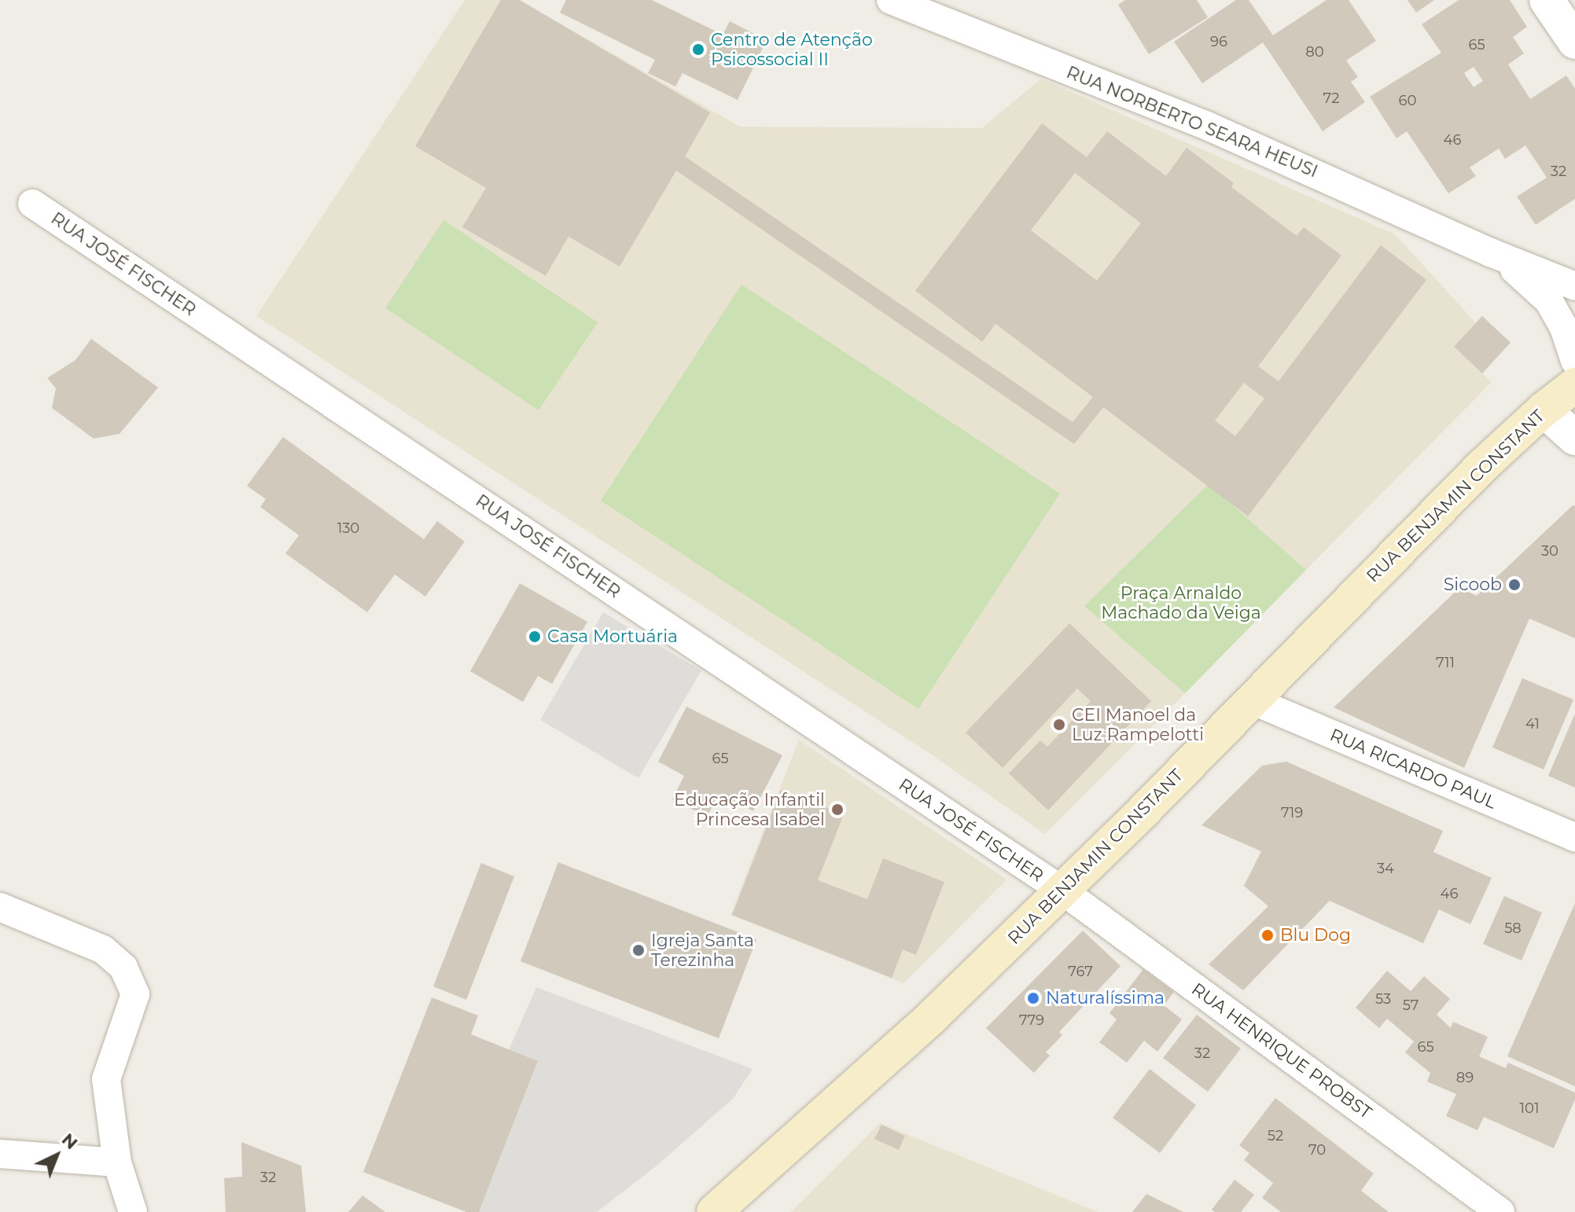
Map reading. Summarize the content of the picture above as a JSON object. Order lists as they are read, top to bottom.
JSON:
{
  "streets": {
    "main road": ["RUA BENJAMIN CONSTANT"],
    "street": [
      "RUA NORBERTO SEARA HEUSI",
      "RUA JOSÉ FISCHER",
      "RUA RICARDO PAUL",
      "RUA HENRIQUE PROBST"
    ]
  },
  "crossings": [
    ["RUA JOSÉ FISCHER", "RUA BENJAMIN CONSTANT"],
    ["RUA JOSÉ FISCHER", "RUA HENRIQUE PROBST"],
    ["RUA BENJAMIN CONSTANT", "RUA RICARDO PAUL"],
    ["RUA BENJAMIN CONSTANT", "RUA HENRIQUE PROBST"]
  ],
  "parks": ["Praça Arnaldo Machado da Veiga"],
  "places": [
    "Centro de Atenção Psicossocial II",
    "Sicoob",
    "Casa Mortuária",
    "CEI Manoel da Luz Rampelotti",
    "Educação Infantil Princesa Isabel",
    "Blu Dog",
    "Igreja Santa Terezinha",
    "Naturalíssima"
  ],
  "house_numbers": [
    "96",
    "65",
    "80",
    "72",
    "60",
    "46",
    "32",
    "130",
    "30",
    "711",
    "41",
    "65",
    "719",
    "34",
    "46",
    "58",
    "767",
    "53",
    "57",
    "779",
    "65",
    "32",
    "89",
    "101",
    "52",
    "70",
    "32"
  ],
  "north": "top right"
}
